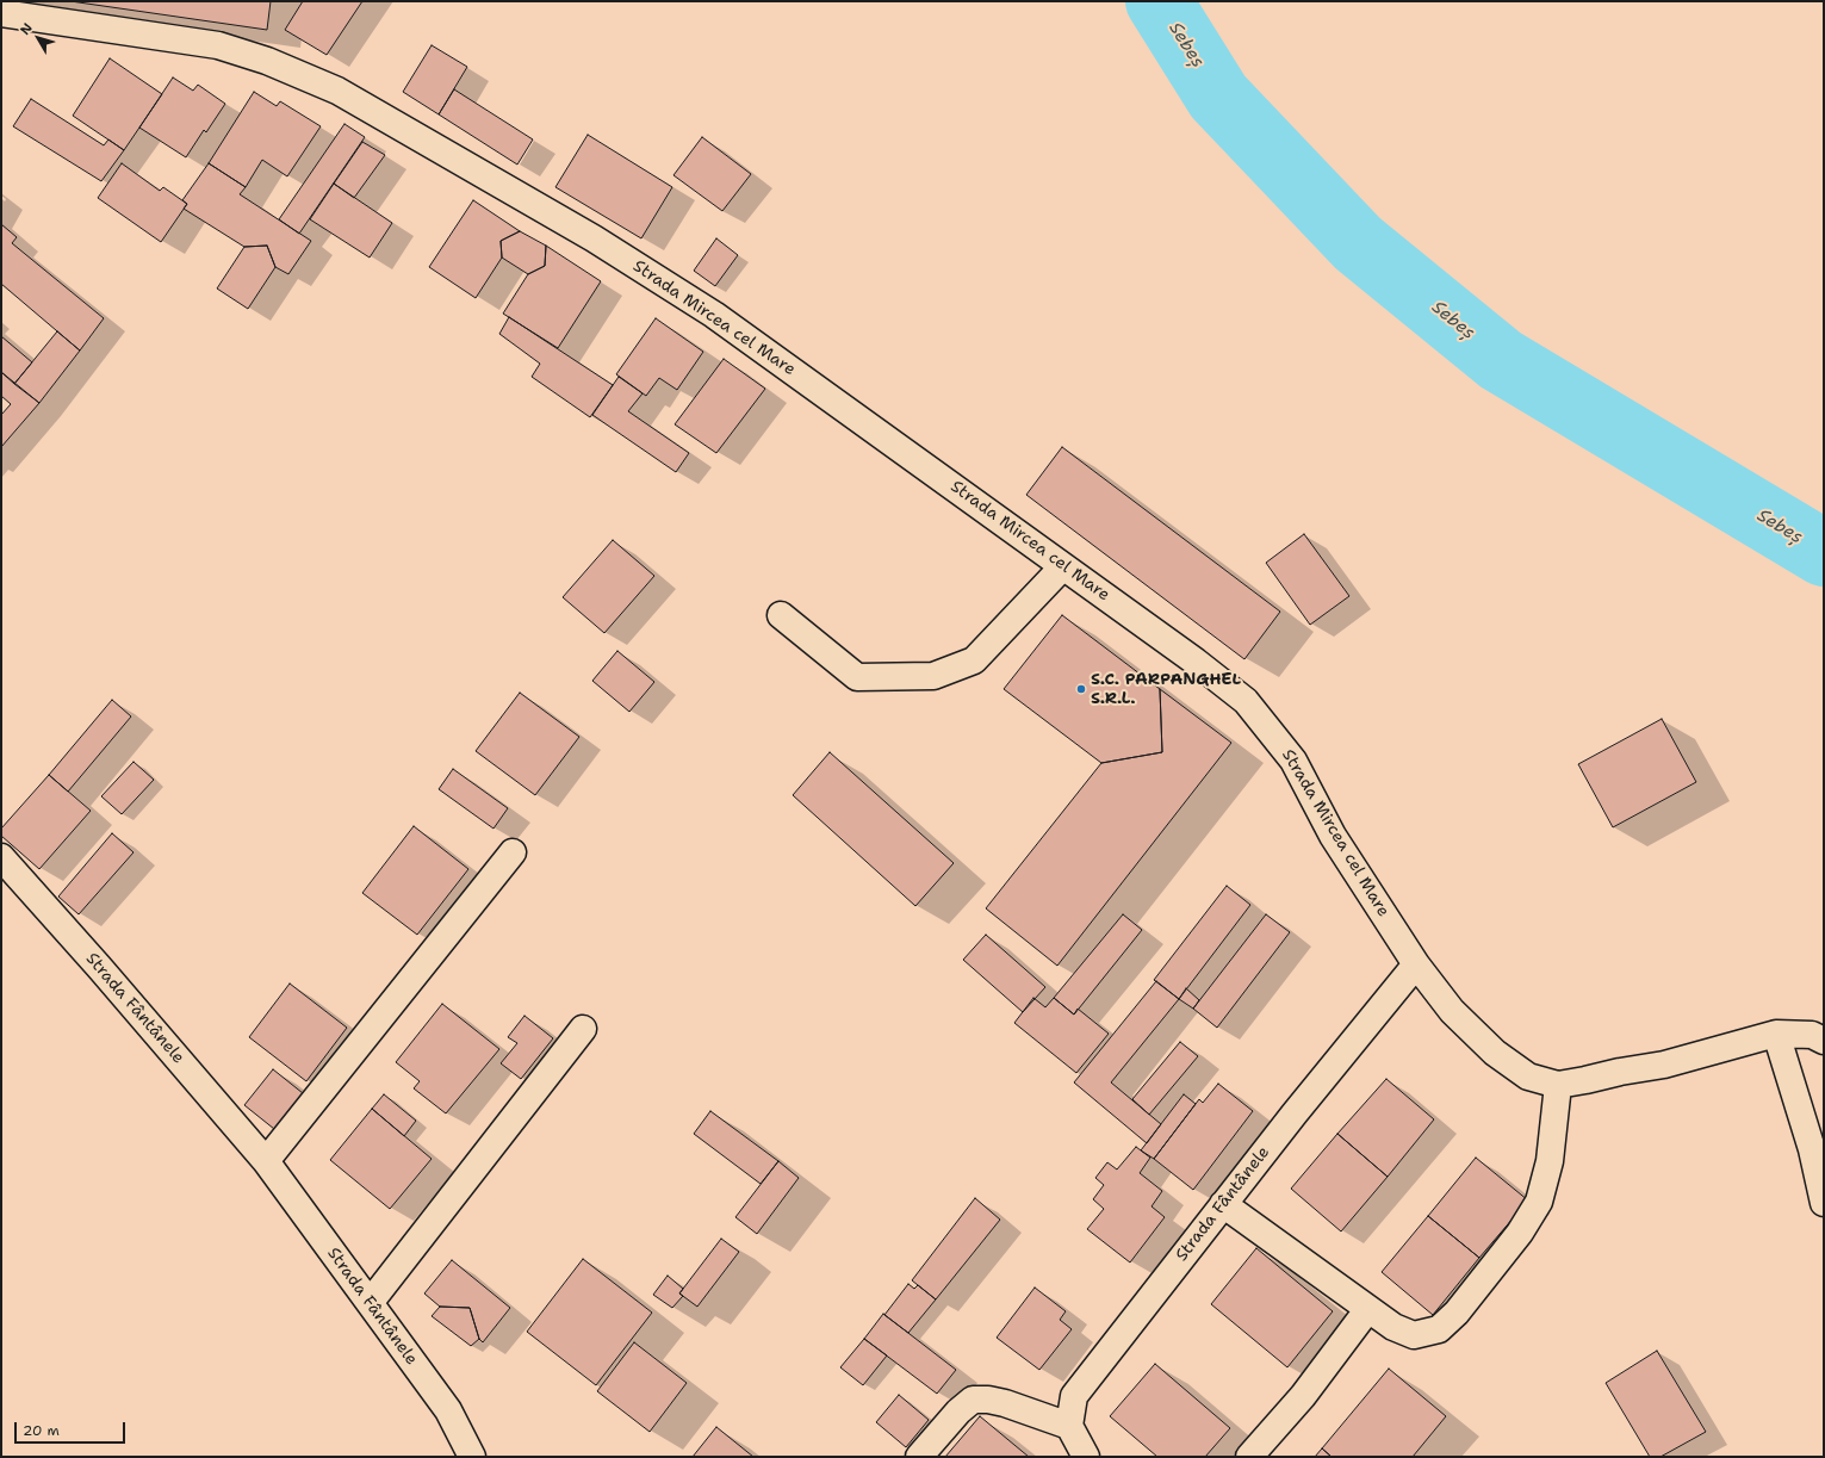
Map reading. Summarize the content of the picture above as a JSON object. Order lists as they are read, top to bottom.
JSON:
{
  "streets": {
    "street": ["Strada Mircea cel Mare", "Strada Fântânele"]
  },
  "crossings": [
    ["Strada Mircea cel Mare", "Strada Fântânele"]
  ],
  "water": ["Sebeș"],
  "places": ["S.C. PARPANGHEL S.R.L."],
  "scale_bar": "20 m",
  "north": "top left"
}
